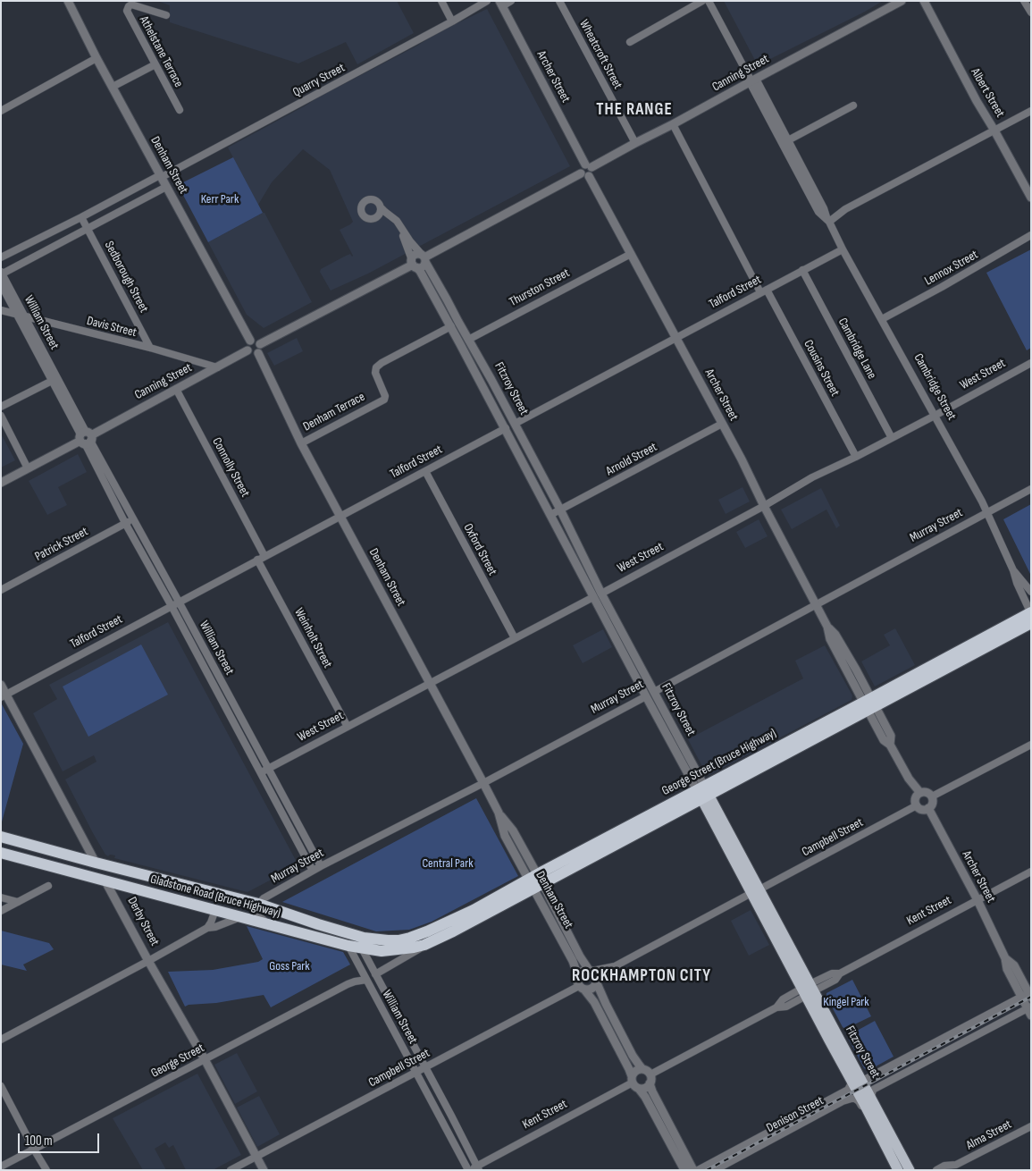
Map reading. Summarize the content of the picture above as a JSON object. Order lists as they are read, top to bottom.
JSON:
{
  "streets": {
    "highway": ["George Street (Bruce Highway)", "Gladstone Road (Bruce Highway)", "Derby Street"],
    "main road": ["Fitzroy Street"],
    "street": [
      "Athelstane Terrace",
      "Wheatcroft Street",
      "Canning Street",
      "Archer Street",
      "Quarry Street",
      "Albert Street",
      "Denham Street",
      "Lennox Street",
      "Sedborough Street",
      "Thurston Street",
      "Talford Street",
      "William Street",
      "Davis Street",
      "Cambridge Lane",
      "Cousins Street",
      "West Street",
      "Cambridge Street",
      "Denham Terrace",
      "Arnold Street",
      "Connolly Street",
      "Murray Street",
      "Patrick Street",
      "Oxford Street",
      "Weinholt Street",
      "Campbell Street",
      "Kent Street",
      "George Street",
      "Denison Street",
      "Alma Street"
    ]
  },
  "crossings": [
    ["Wheatcroft Street", "Canning Street"],
    ["Canning Street", "Archer Street"],
    ["Canning Street", "Denham Street"],
    ["Canning Street", "William Street"],
    ["Canning Street", "Davis Street"],
    ["Canning Street", "Cousins Street"],
    ["Canning Street", "Cambridge Street"],
    ["Canning Street", "Connolly Street"],
    ["Archer Street", "Thurston Street"],
    ["Archer Street", "Talford Street"],
    ["Archer Street", "West Street"],
    ["Archer Street", "Arnold Street"],
    ["Archer Street", "Murray Street"],
    ["Archer Street", "George Street (Bruce Highway)"],
    ["Archer Street", "Campbell Street"],
    ["Archer Street", "Kent Street"],
    ["Archer Street", "Denison Street"],
    ["Quarry Street", "Denham Street"],
    ["Quarry Street", "Sedborough Street"],
    ["Denham Street", "Talford Street"],
    ["Denham Street", "West Street"],
    ["Denham Street", "Denham Terrace"],
    ["Denham Street", "Murray Street"],
    ["Denham Street", "George Street (Bruce Highway)"],
    ["Denham Street", "Campbell Street"],
    ["Lennox Street", "Cambridge Street"],
    ["Sedborough Street", "Davis Street"],
    ["Thurston Street", "Fitzroy Street"],
    ["Talford Street", "William Street"],
    ["Talford Street", "Cambridge Lane"],
    ["Talford Street", "Cousins Street"],
    ["Talford Street", "Cambridge Street"],
    ["Talford Street", "Fitzroy Street"],
    ["Talford Street", "Connolly Street"],
    ["Talford Street", "Oxford Street"],
    ["Talford Street", "Weinholt Street"],
    ["Talford Street", "Derby Street"],
    ["William Street", "Davis Street"],
    ["William Street", "West Street"],
    ["William Street", "Murray Street"],
    ["William Street", "Patrick Street"],
    ["William Street", "Campbell Street"],
    ["William Street", "Gladstone Road (Bruce Highway)"],
    ["William Street", "Kent Street"],
    ["William Street", "George Street"],
    ["Cambridge Lane", "West Street"],
    ["Cousins Street", "West Street"],
    ["West Street", "Cambridge Street"],
    ["West Street", "Fitzroy Street"],
    ["West Street", "Oxford Street"],
    ["West Street", "Weinholt Street"],
    ["Cambridge Street", "Murray Street"],
    ["Cambridge Street", "George Street (Bruce Highway)"],
    ["Fitzroy Street", "Denham Terrace"],
    ["Fitzroy Street", "Arnold Street"],
    ["Fitzroy Street", "Murray Street"],
    ["Fitzroy Street", "George Street (Bruce Highway)"],
    ["Fitzroy Street", "Campbell Street"],
    ["Fitzroy Street", "Kent Street"],
    ["Fitzroy Street", "Denison Street"],
    ["Murray Street", "Gladstone Road (Bruce Highway)"],
    ["George Street (Bruce Highway)", "Gladstone Road (Bruce Highway)"],
    ["Campbell Street", "Derby Street"],
    ["Gladstone Road (Bruce Highway)", "Derby Street"],
    ["Derby Street", "George Street"]
  ],
  "districts": ["THE RANGE", "ROCKHAMPTON CITY"],
  "parks": [
    "Kerr Park",
    "Central Park",
    "Goss Park",
    "Kingel Park"
  ],
  "scale_bar": "100 m"
}
